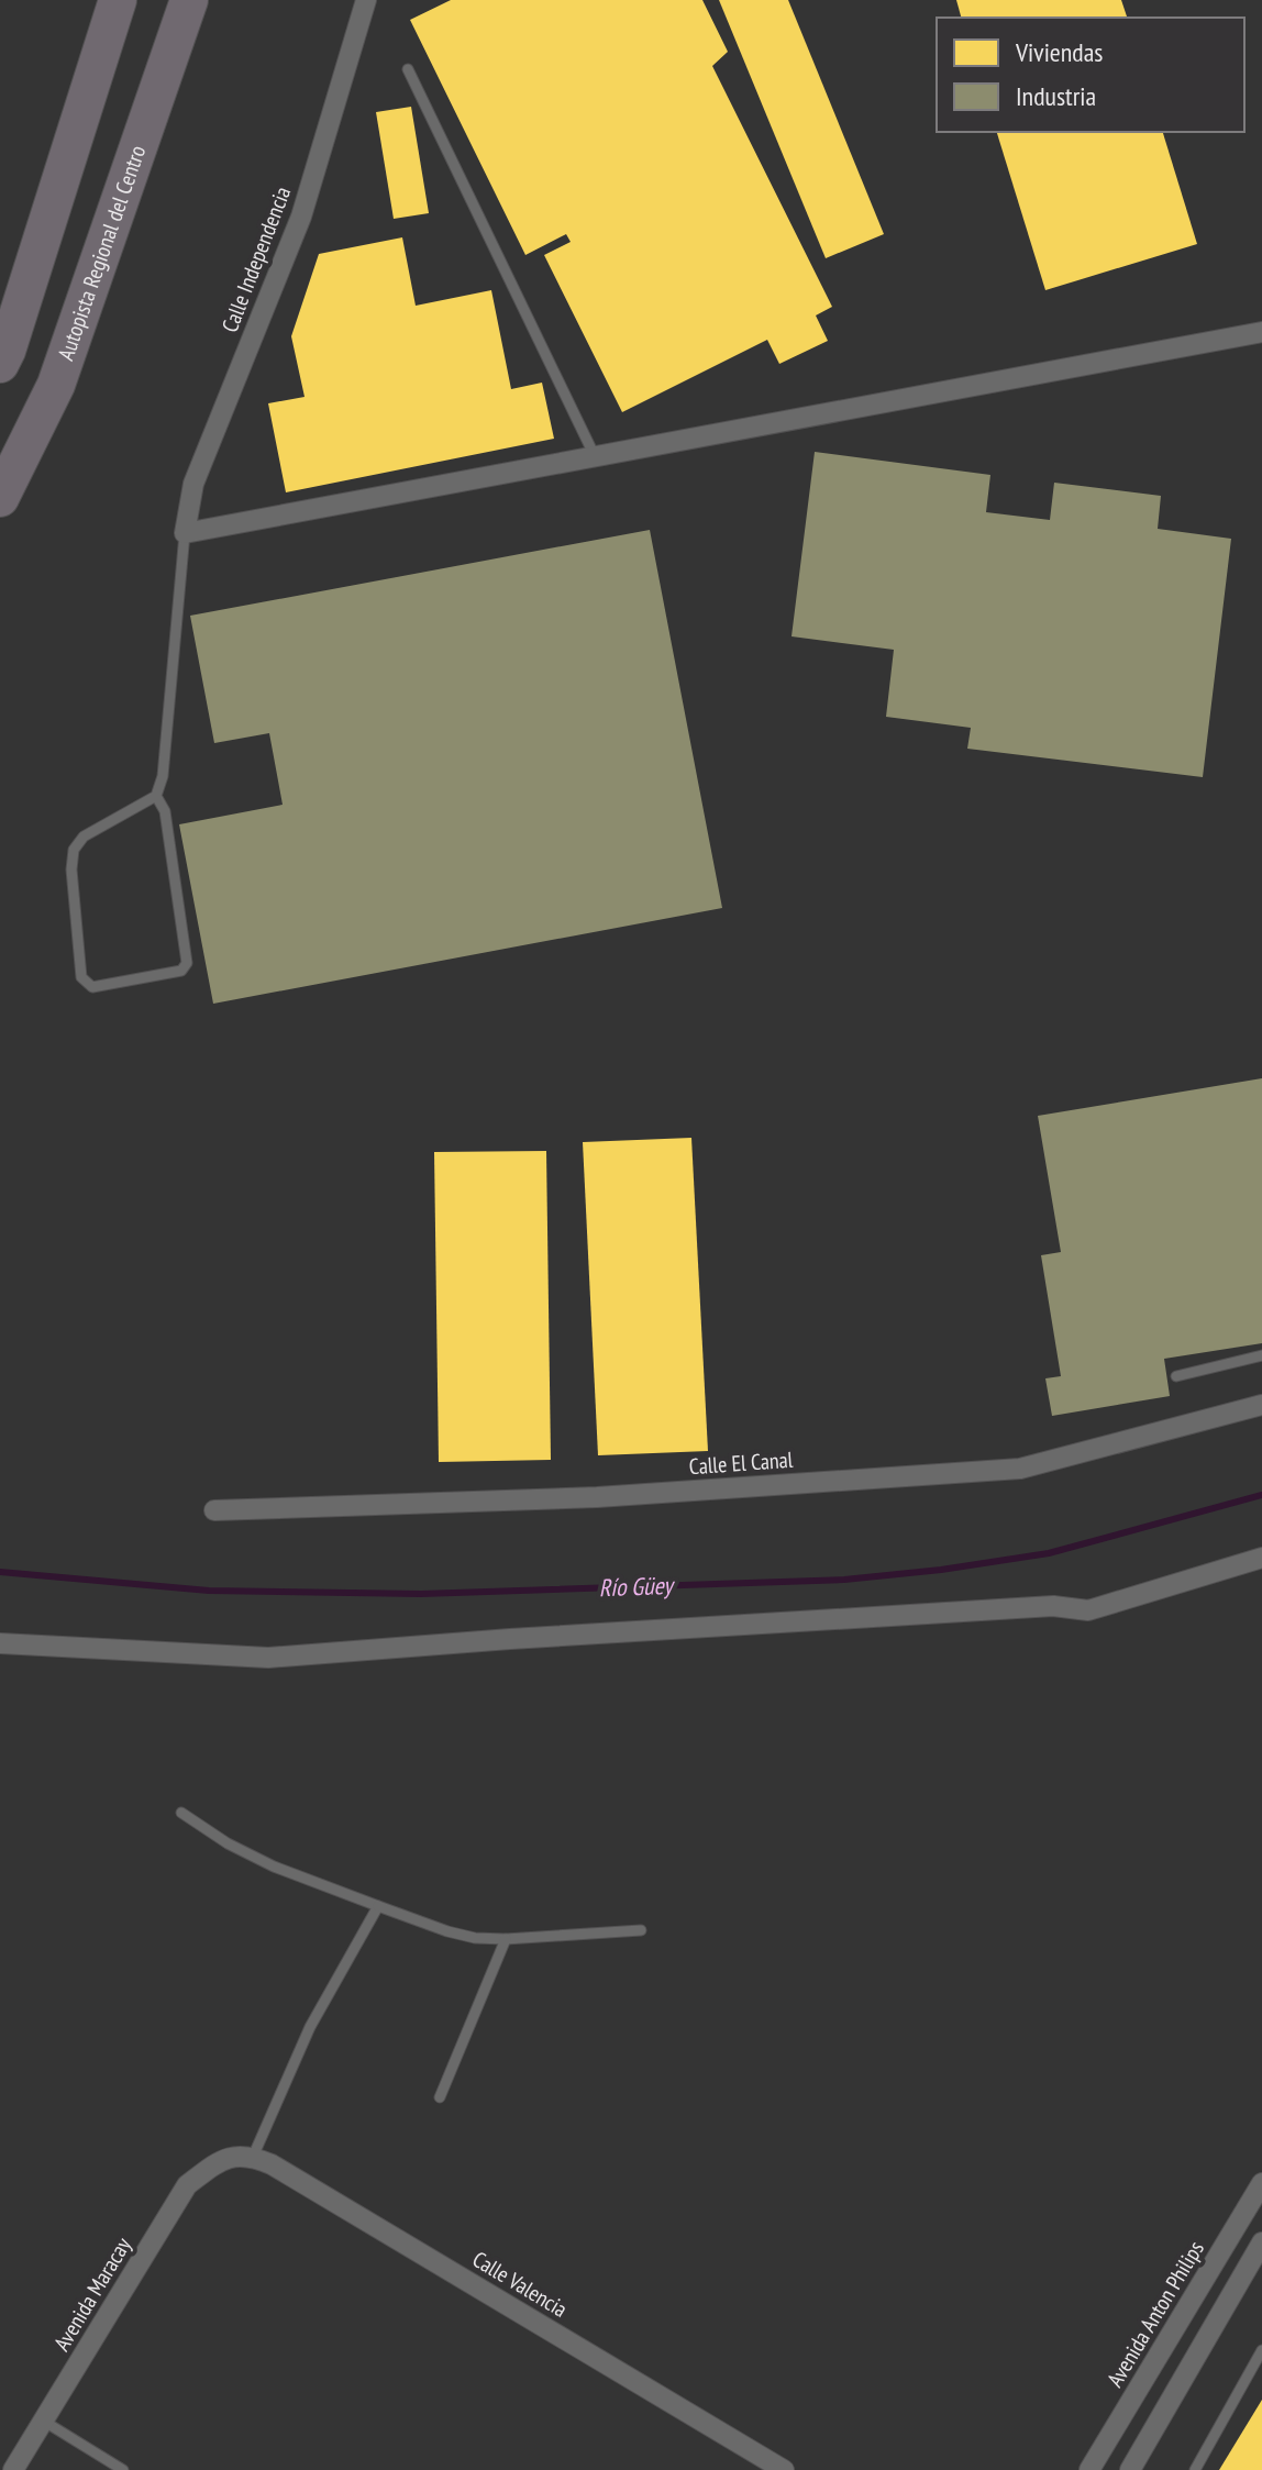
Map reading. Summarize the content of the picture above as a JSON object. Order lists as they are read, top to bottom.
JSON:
{
  "streets": {
    "highway": ["Autopista Regional del Centro"],
    "street": [
      "Calle Independencia",
      "Calle El Canal",
      "Calle Valencia",
      "Avenida Maracay",
      "Avenida Anton Philips"
    ]
  },
  "crossings": [
    ["Calle Valencia", "Avenida Maracay"]
  ],
  "water": ["Río Güey"],
  "legend": ["Viviendas", "Industria"]
}
